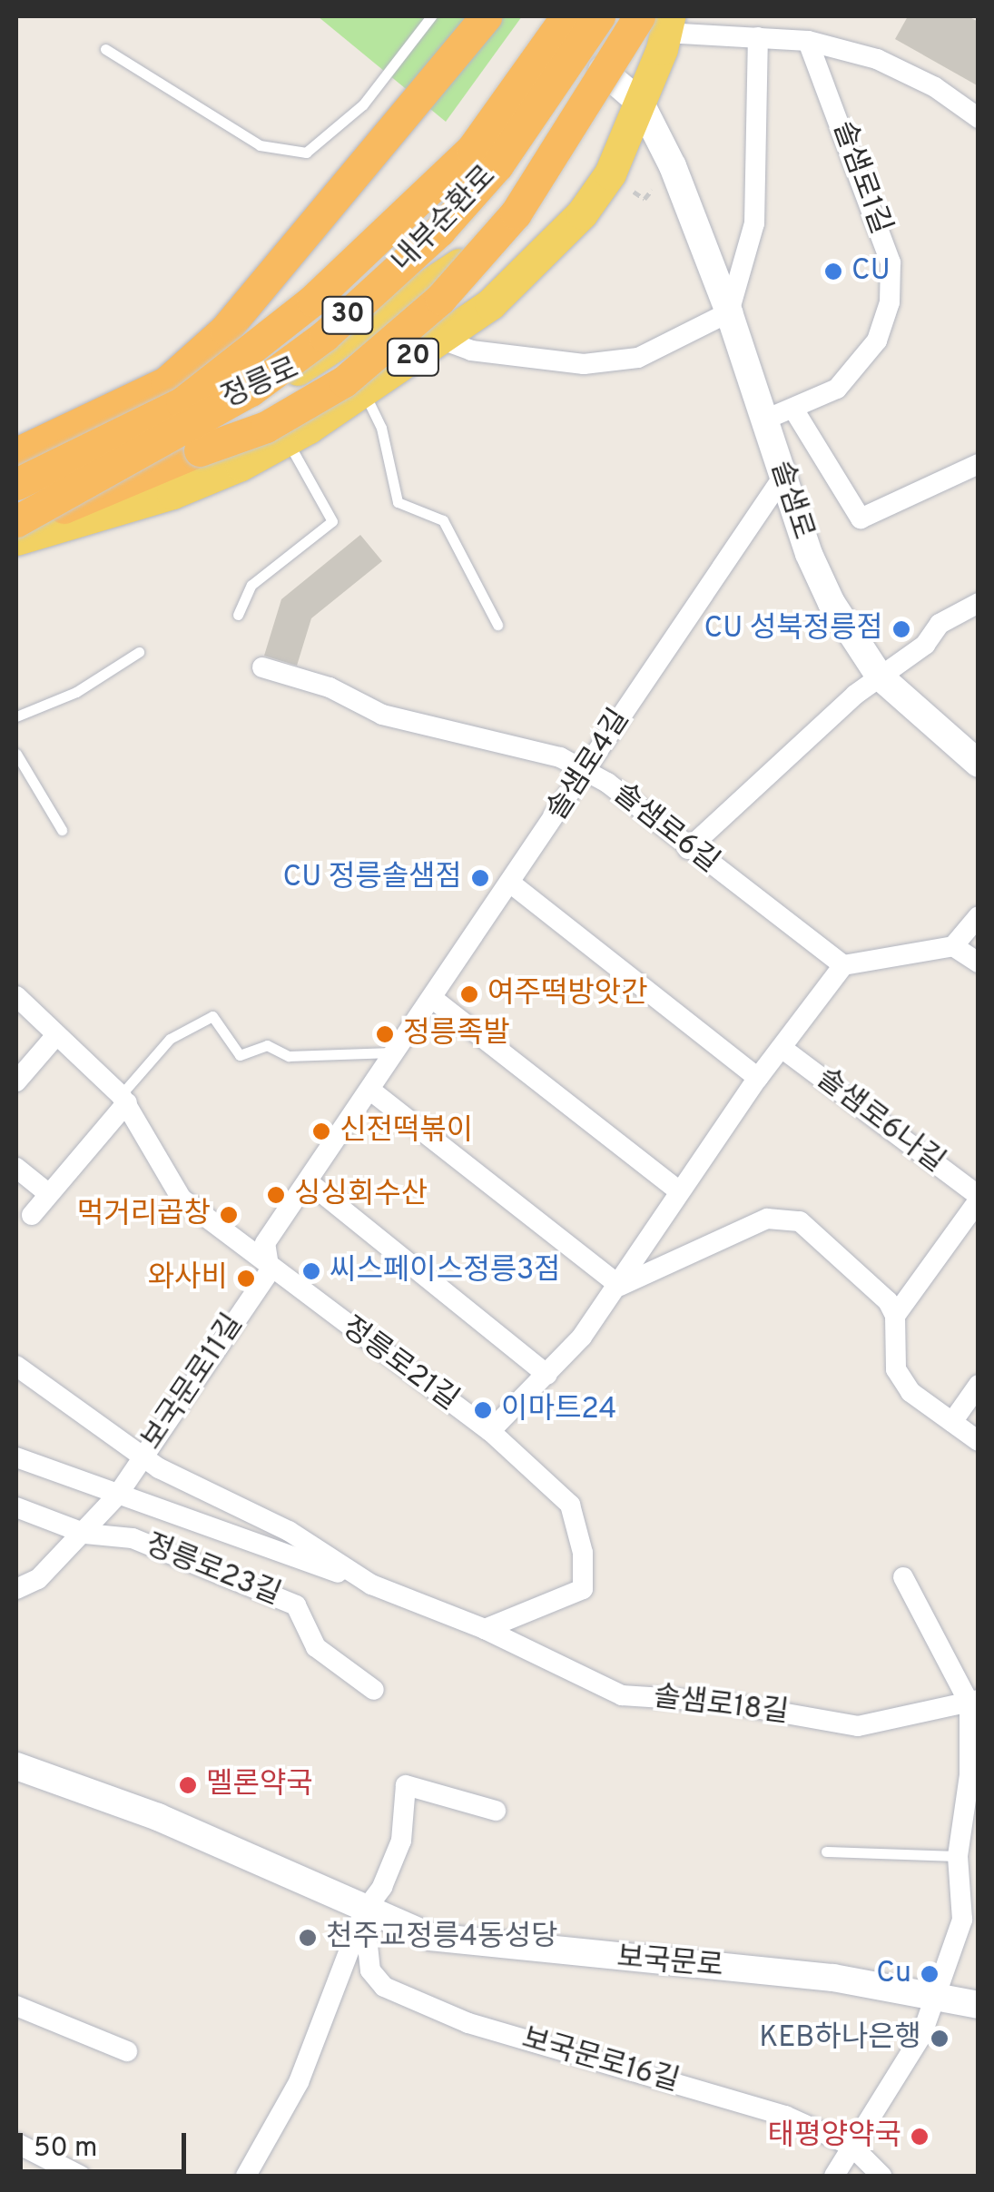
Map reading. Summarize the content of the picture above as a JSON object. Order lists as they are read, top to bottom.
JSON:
{
  "streets": {
    "highway": ["내부순환로", "30"],
    "main road": [
      "20",
      "정릉로",
      "솔샘로",
      "보국문로"
    ],
    "street": [
      "솔샘로1길",
      "솔샘로4길",
      "솔샘로6길",
      "솔샘로6나길",
      "정릉로21길",
      "보국문로11길",
      "정릉로23길",
      "솔샘로18길",
      "보국문로16길"
    ]
  },
  "crossings": [
    ["솔샘로1길", "솔샘로"],
    ["내부순환로", "정릉로"],
    ["정릉로", "솔샘로"],
    ["솔샘로", "솔샘로4길"],
    ["솔샘로4길", "솔샘로6길"],
    ["솔샘로4길", "정릉로21길"],
    ["솔샘로4길", "보국문로11길"],
    ["정릉로21길", "보국문로11길"],
    ["보국문로11길", "정릉로23길"],
    ["보국문로11길", "솔샘로18길"],
    ["보국문로", "보국문로16길"]
  ],
  "places": [
    "CU",
    "CU 성북정릉점",
    "CU 정릉솔샘점",
    "여주떡방앗간",
    "정릉족발",
    "신전떡볶이",
    "싱싱회수산",
    "먹거리곱창",
    "씨스페이스정릉3점",
    "와사비",
    "이마트24",
    "멜론약국",
    "천주교정릉4동성당",
    "Cu",
    "KEB하나은행",
    "태평양약국"
  ],
  "scale_bar": "50 m"
}
